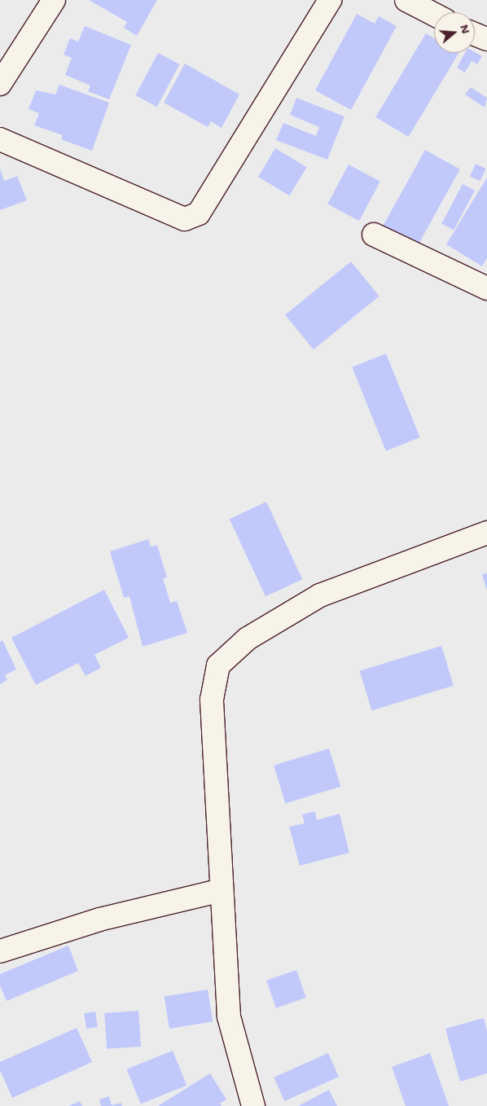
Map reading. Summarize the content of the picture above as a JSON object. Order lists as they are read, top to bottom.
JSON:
{
  "north": "right"
}
